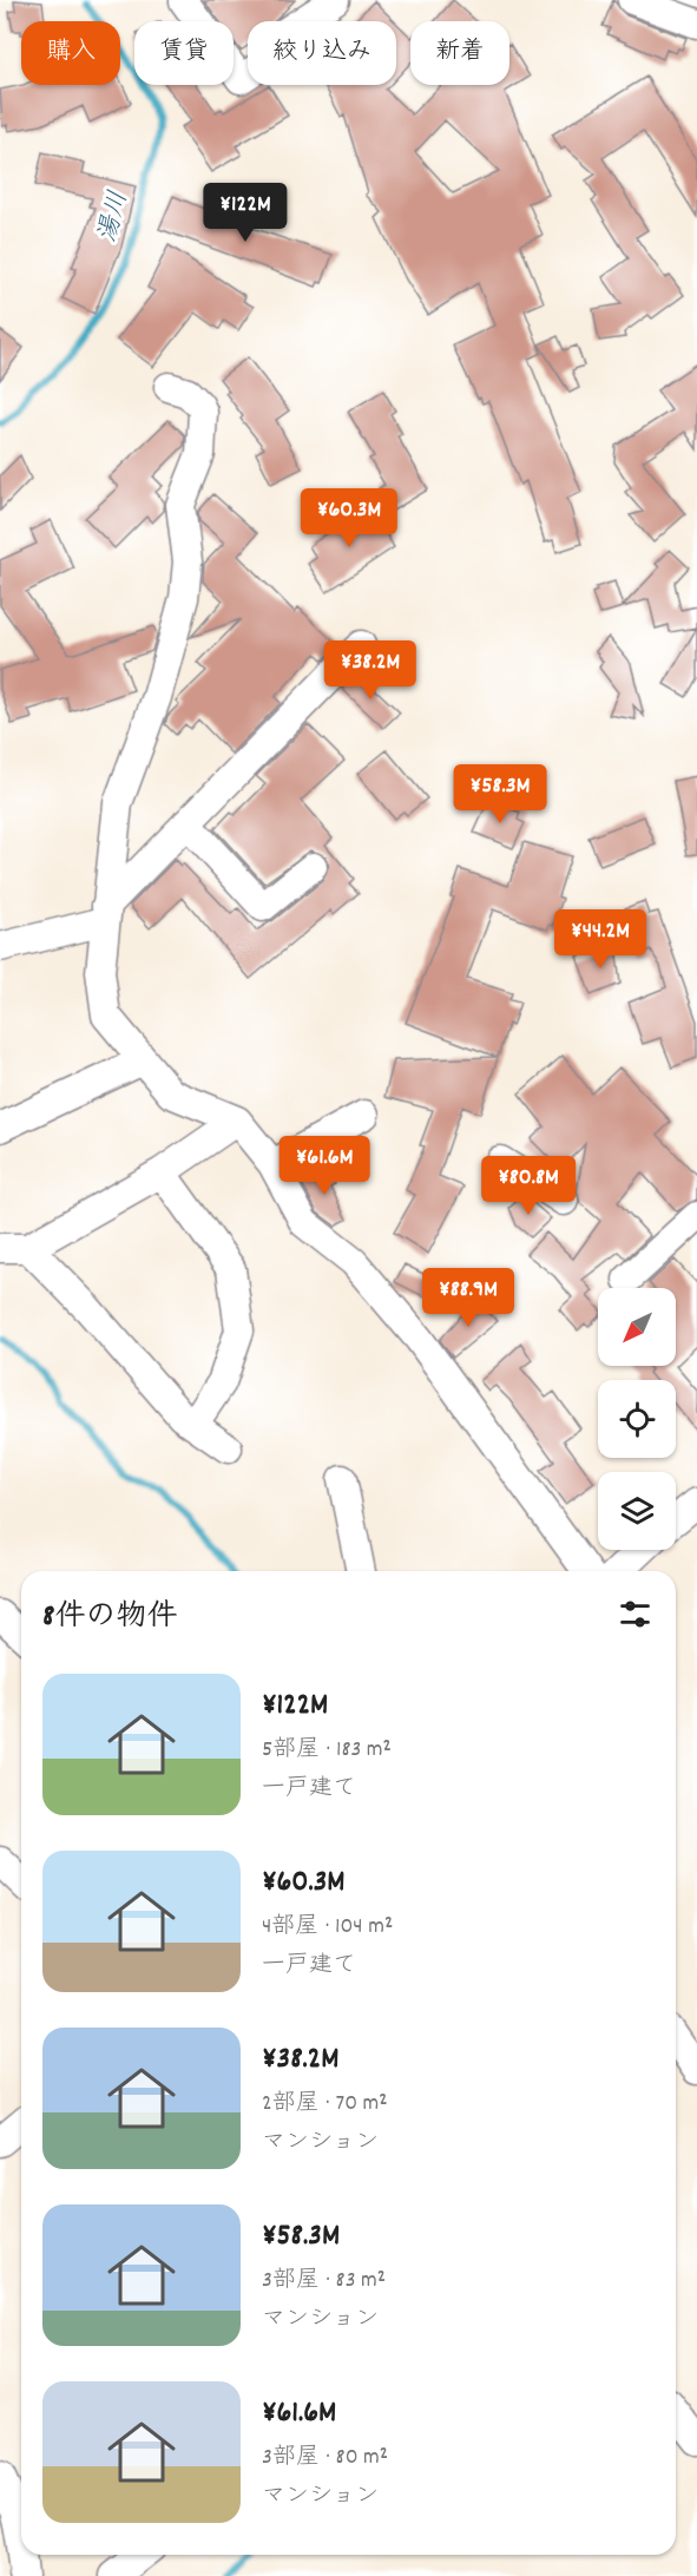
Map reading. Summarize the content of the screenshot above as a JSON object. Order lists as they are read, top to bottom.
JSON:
{
  "water": ["湯川"],
  "north": "bottom left",
  "page": {
    "chip": [
      "購入",
      "賃貸",
      "絞り込み",
      "新着"
    ],
    "price": [
      "¥122M",
      "¥60.3M",
      "¥38.2M",
      "¥58.3M",
      "¥44.2M",
      "¥61.6M",
      "¥80.8M",
      "¥88.9M"
    ],
    "heading": "8件の物件",
    "list": [
      {
        "name": "¥122M",
        "note": "5部屋 · 183 m² · 一戸建て"
      },
      {
        "name": "¥60.3M",
        "note": "4部屋 · 104 m² · 一戸建て"
      },
      {
        "name": "¥38.2M",
        "note": "2部屋 · 70 m² · マンション"
      },
      {
        "name": "¥58.3M",
        "note": "3部屋 · 83 m² · マンション"
      },
      {
        "name": "¥61.6M",
        "note": "3部屋 · 80 m² · マンション"
      }
    ]
  }
}
